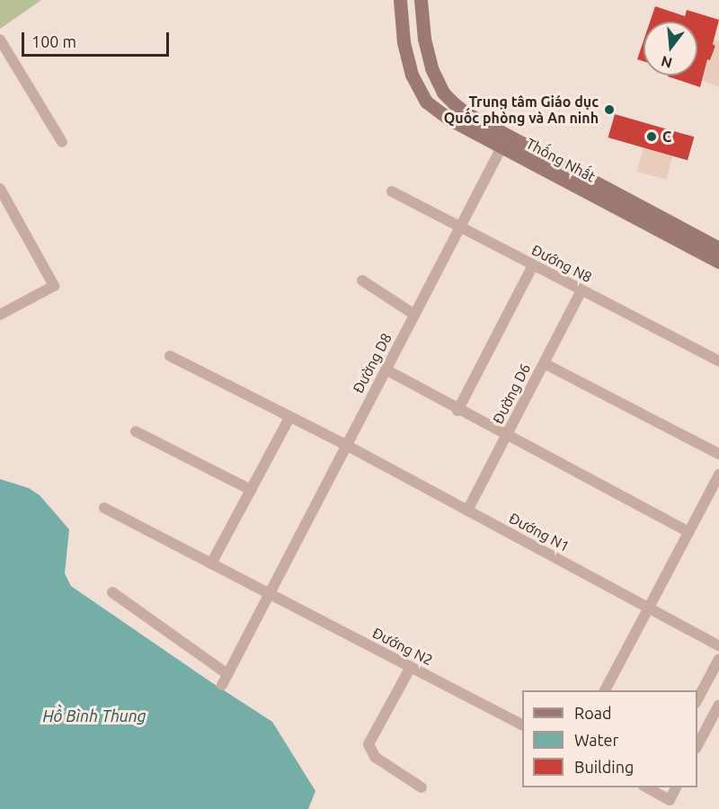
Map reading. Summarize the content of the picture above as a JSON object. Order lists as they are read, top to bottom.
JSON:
{
  "streets": {
    "main road": ["Thống Nhất"],
    "street": [
      "Đướng N8",
      "Đường D8",
      "Đường D6",
      "Đướng N1",
      "Đướng N2"
    ]
  },
  "crossings": [
    ["Thống Nhất", "Đường D8"],
    ["Đướng N8", "Đường D8"],
    ["Đướng N8", "Đường D6"],
    ["Đường D8", "Đướng N1"],
    ["Đường D8", "Đướng N2"],
    ["Đường D6", "Đướng N1"]
  ],
  "water": ["Hồ Bình Thung"],
  "places": ["Trung tâm Giáo dục Quốc phòng và An ninh", "C"],
  "legend": ["Road", "Water", "Building"],
  "scale_bar": "100 m",
  "north": "bottom"
}
